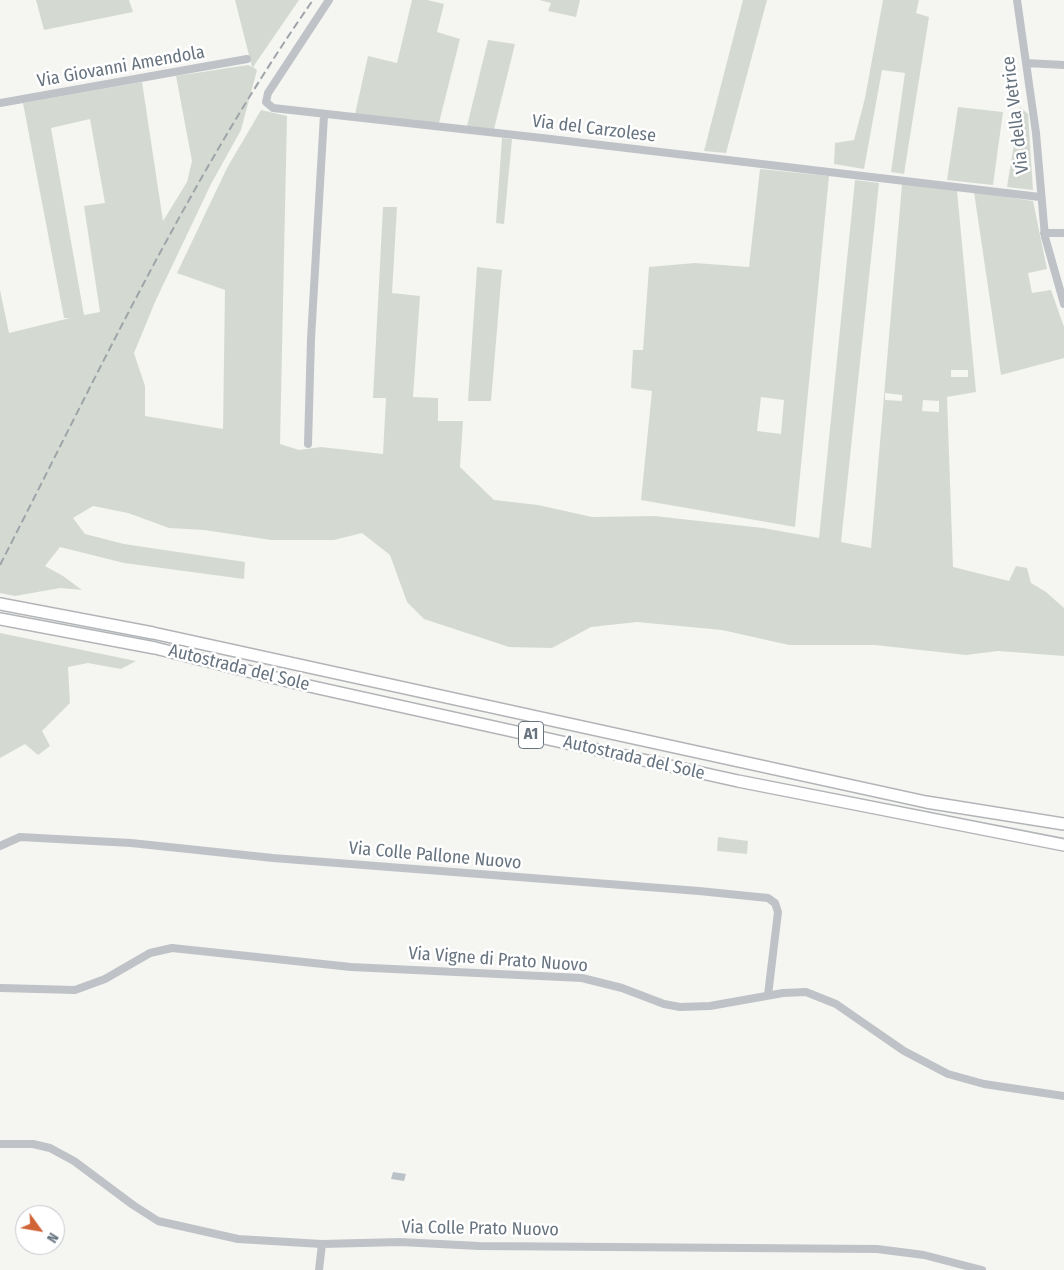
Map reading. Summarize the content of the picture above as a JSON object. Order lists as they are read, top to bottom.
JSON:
{
  "streets": {
    "highway": ["Autostrada del Sole", "A1"],
    "street": [
      "Via Giovanni Amendola",
      "Via della Vetrice",
      "Via del Carzolese",
      "Via Colle Pallone Nuovo",
      "Via Vigne di Prato Nuovo",
      "Via Colle Prato Nuovo"
    ]
  },
  "crossings": [
    ["Via della Vetrice", "Via del Carzolese"],
    ["Via Colle Pallone Nuovo", "Via Vigne di Prato Nuovo"]
  ],
  "north": "bottom right"
}
